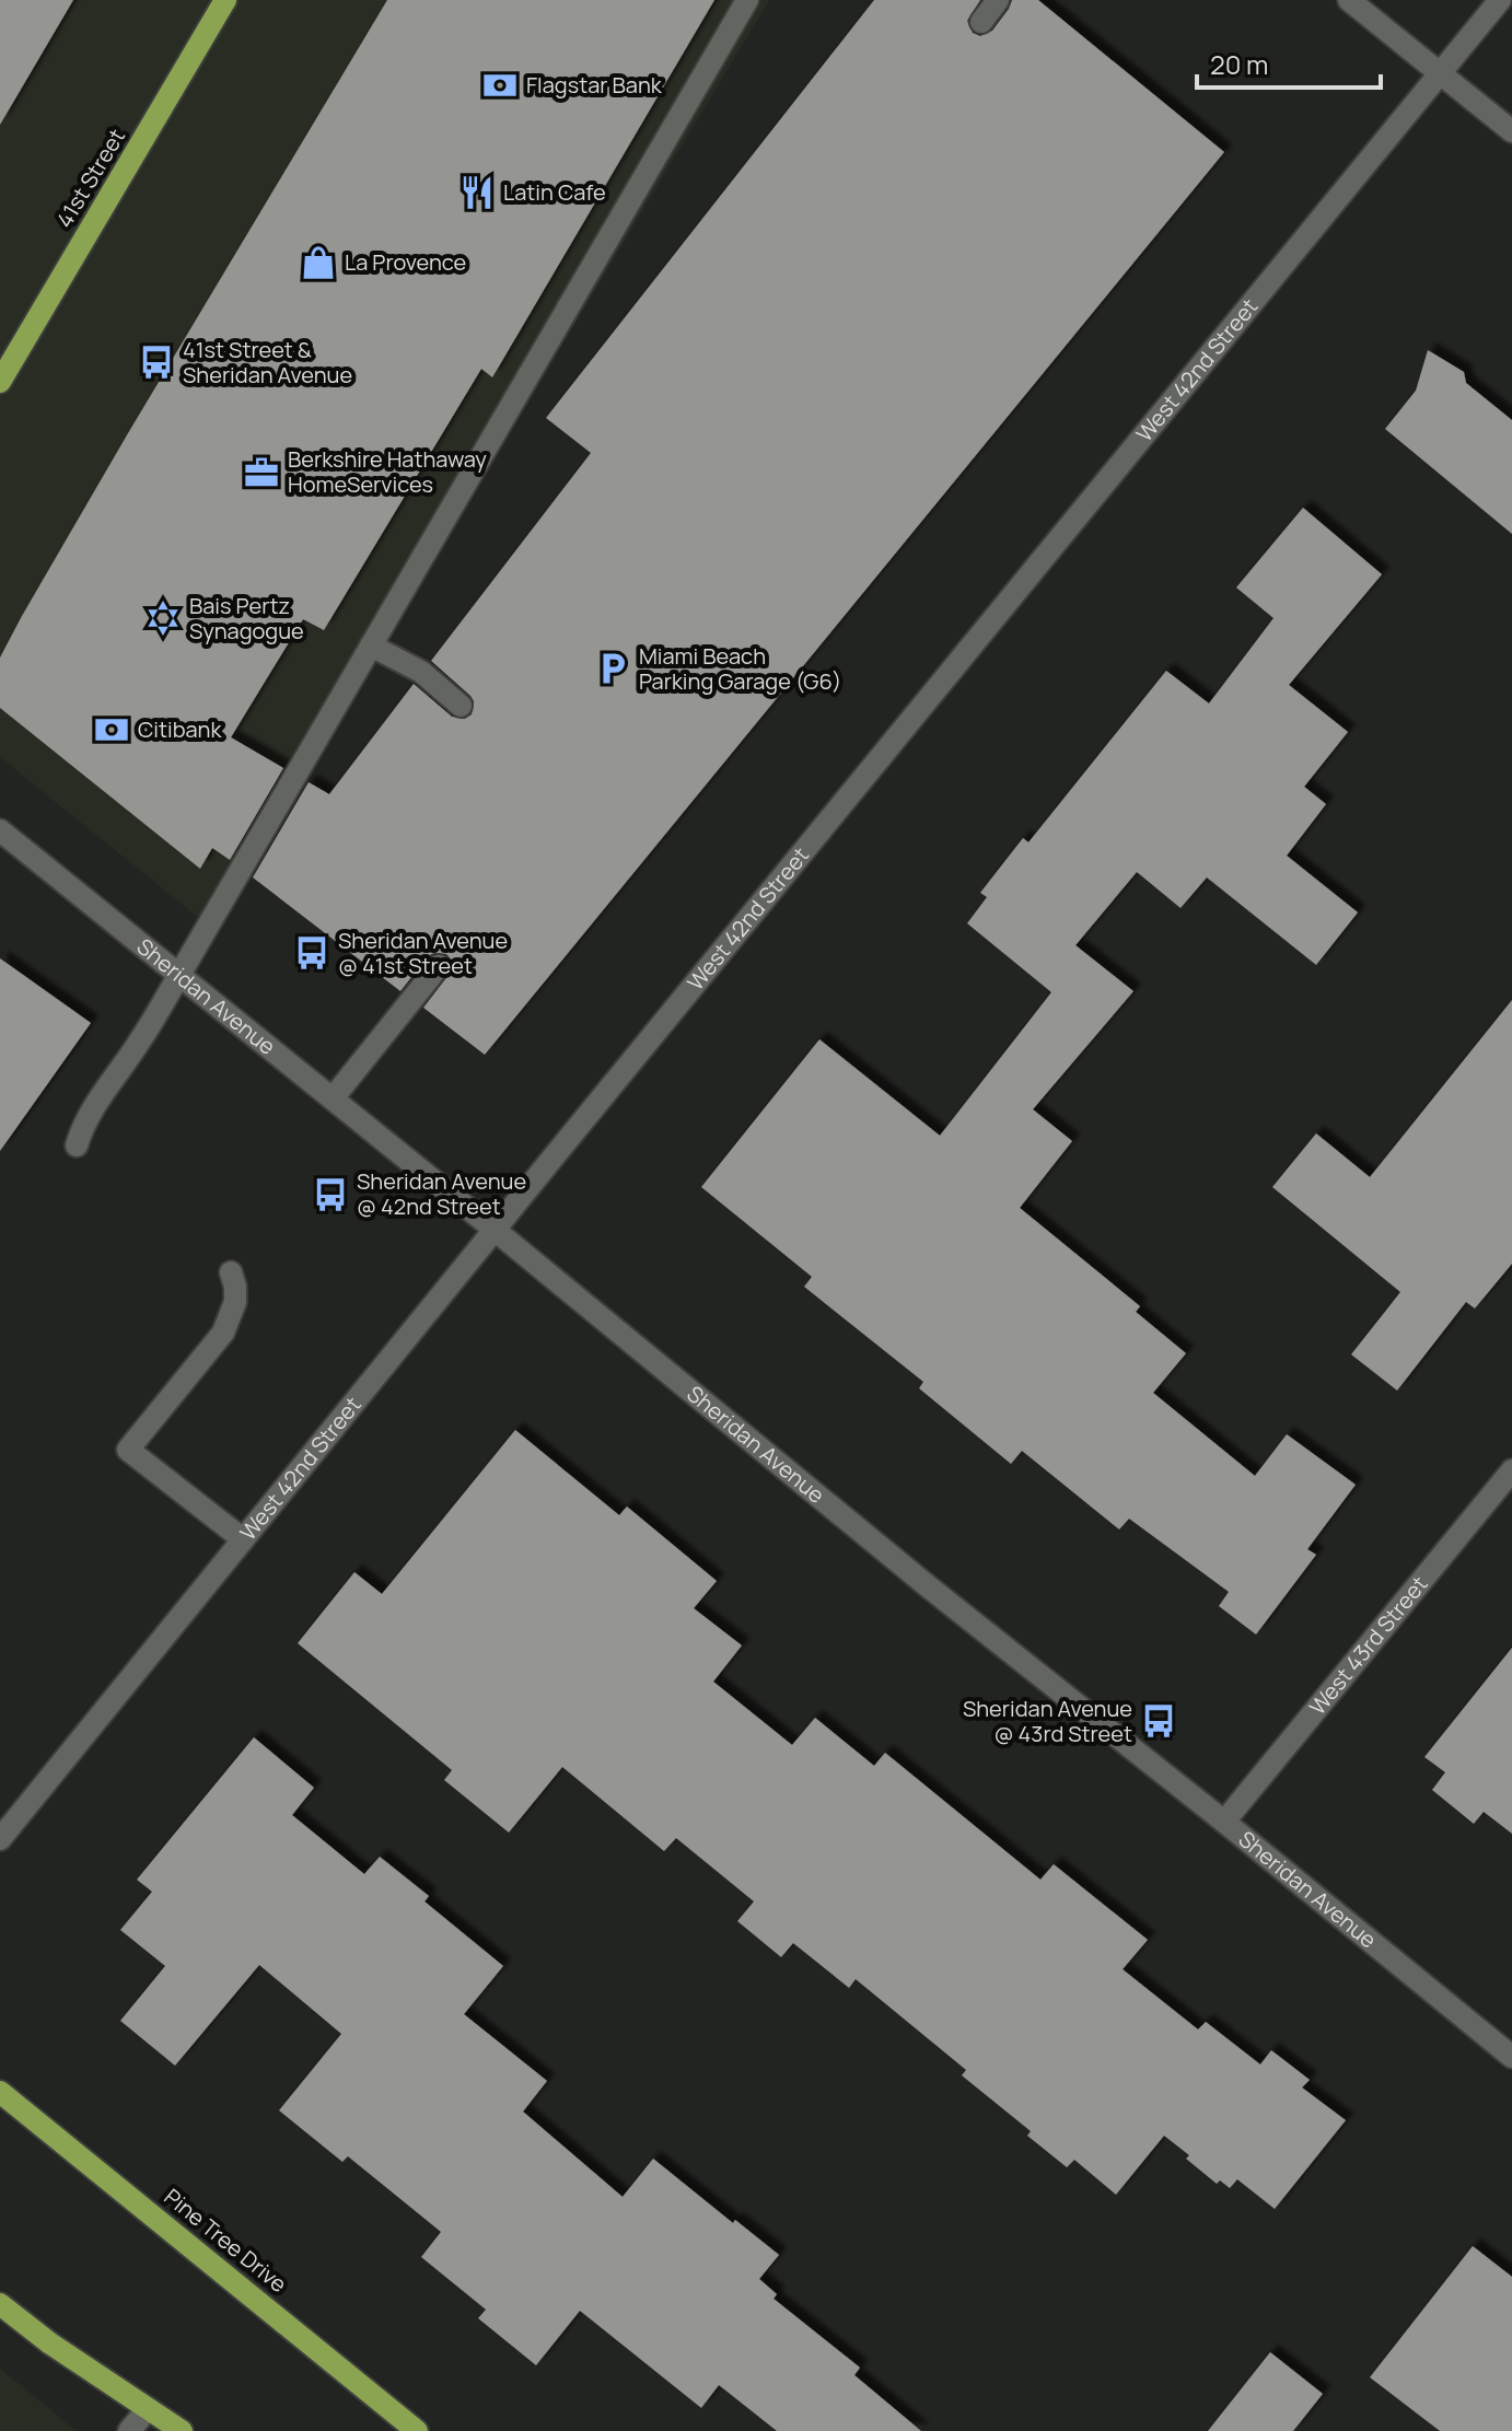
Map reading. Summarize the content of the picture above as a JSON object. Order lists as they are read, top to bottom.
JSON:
{
  "streets": {
    "main road": ["41st Street", "Pine Tree Drive"],
    "street": ["West 42nd Street", "Sheridan Avenue", "West 43rd Street"]
  },
  "crossings": [
    ["West 42nd Street", "Sheridan Avenue"],
    ["Sheridan Avenue", "West 43rd Street"]
  ],
  "places": {
    "bank": ["Flagstar Bank", "Citibank"],
    "restaurant": ["Latin Cafe"],
    "shop": ["La Provence"],
    "bus stop": [
      "41st Street & Sheridan Avenue",
      "Sheridan Avenue @ 41st Street",
      "Sheridan Avenue @ 42nd Street",
      "Sheridan Avenue @ 43rd Street"
    ],
    "office": ["Berkshire Hathaway HomeServices"],
    "synagogue": ["Bais Pertz Synagogue"],
    "parking": ["Miami Beach Parking Garage (G6)"]
  },
  "scale_bar": "20 m"
}
